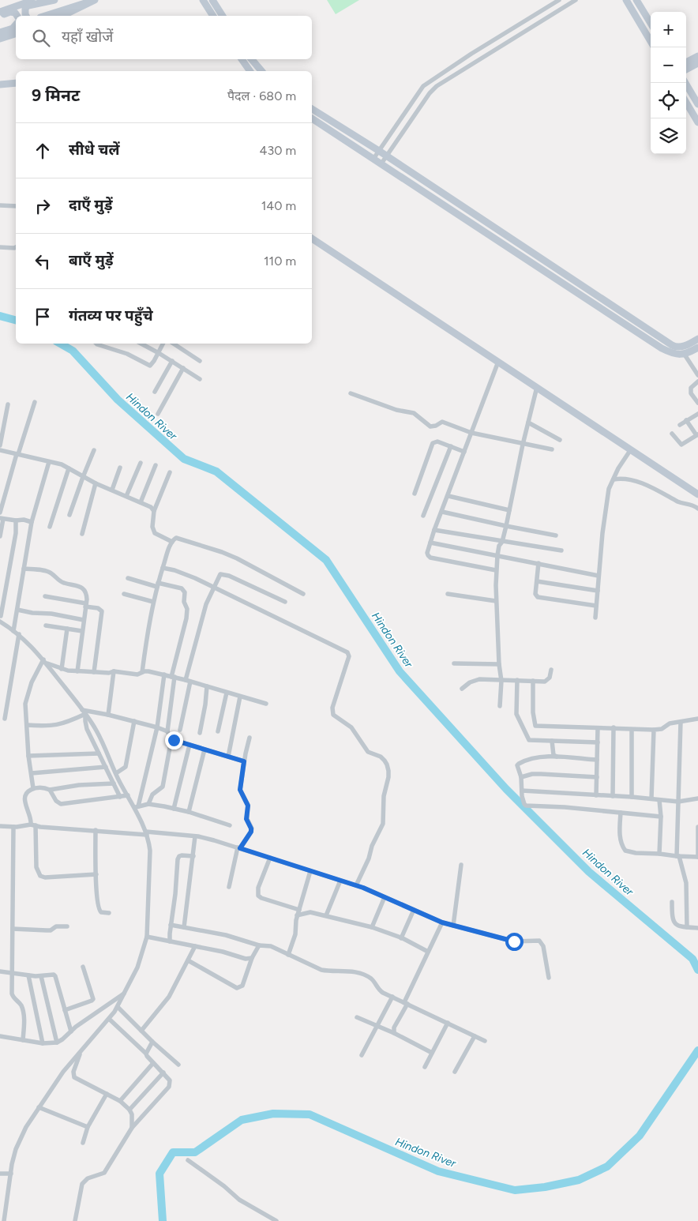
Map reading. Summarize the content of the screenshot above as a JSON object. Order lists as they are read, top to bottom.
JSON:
{
  "water": ["Hindon River"],
  "page": {
    "map_buttons": ["+", "−"],
    "search": "यहाँ खोजें",
    "heading": ["9 मिनट", "पैदल · 680 m"],
    "list": [
      ["सीधे चलें", "430 m"],
      ["दाएँ मुड़ें", "140 m"],
      ["बाएँ मुड़ें", "110 m"],
      "गंतव्य पर पहुँचे"
    ]
  }
}
